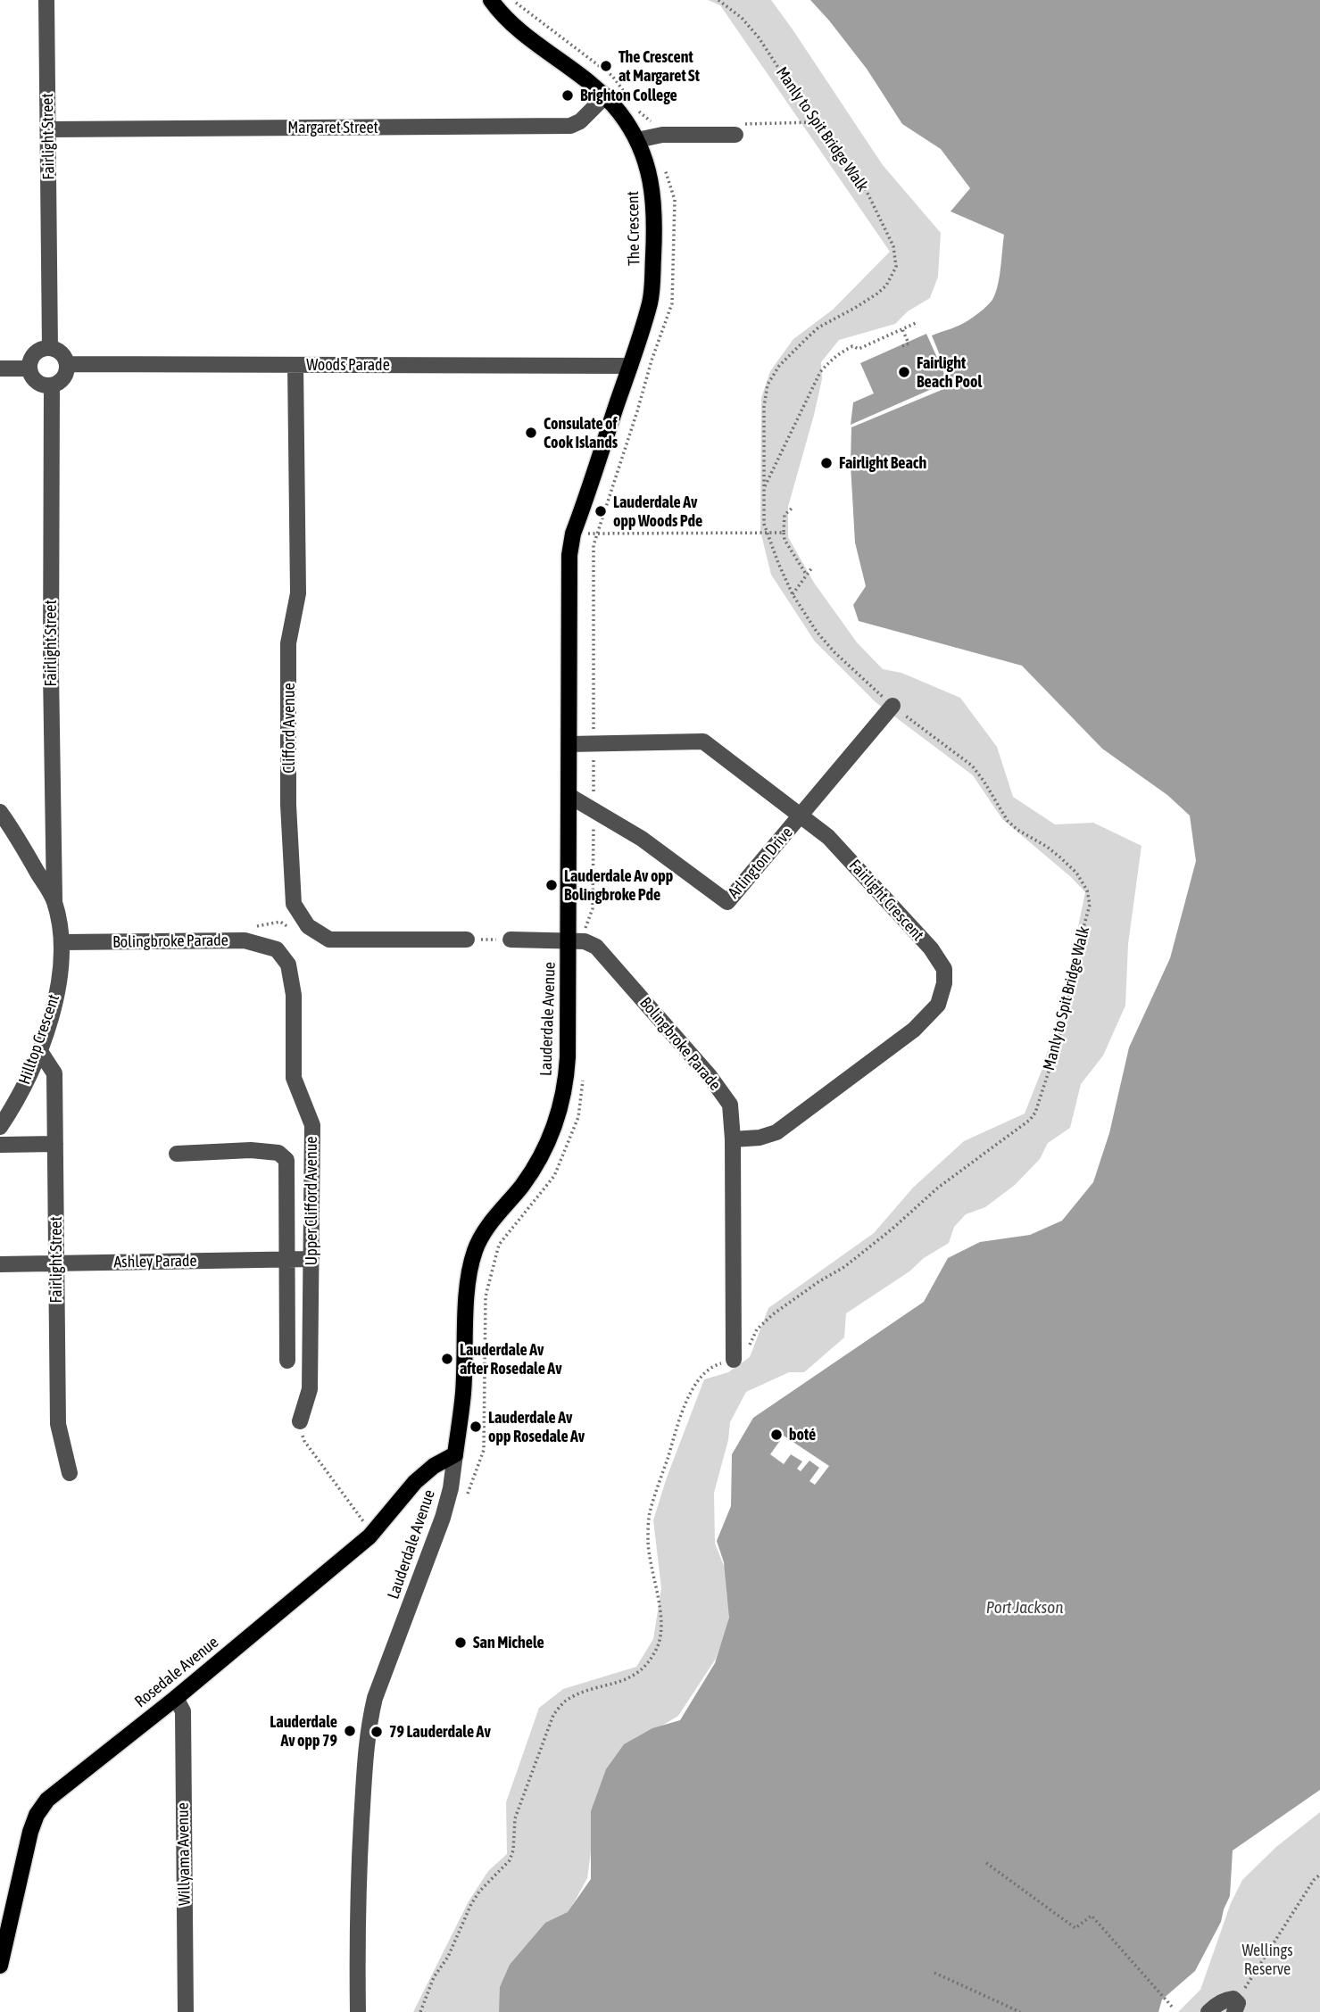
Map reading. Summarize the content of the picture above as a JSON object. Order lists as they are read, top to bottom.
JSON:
{
  "streets": {
    "main road": ["The Crescent", "Lauderdale Avenue", "Rosedale Avenue"],
    "street": [
      "Margaret Street",
      "Fairlight Street",
      "Woods Parade",
      "Clifford Avenue",
      "Arlington Drive",
      "Fairlight Crescent",
      "Bolingbroke Parade",
      "Hilltop Crescent",
      "Upper Clifford Avenue",
      "Ashley Parade",
      "Willyama Avenue"
    ],
    "path": ["Manly to Spit Bridge Walk"]
  },
  "crossings": [
    ["Margaret Street", "Fairlight Street"],
    ["Margaret Street", "The Crescent"],
    ["Manly to Spit Bridge Walk", "Arlington Drive"],
    ["Manly to Spit Bridge Walk", "Bolingbroke Parade"],
    ["Fairlight Street", "Woods Parade"],
    ["Fairlight Street", "Hilltop Crescent"],
    ["Fairlight Street", "Ashley Parade"],
    ["The Crescent", "Woods Parade"],
    ["The Crescent", "Lauderdale Avenue"],
    ["Woods Parade", "Clifford Avenue"],
    ["Arlington Drive", "Fairlight Crescent"],
    ["Arlington Drive", "Lauderdale Avenue"],
    ["Fairlight Crescent", "Bolingbroke Parade"],
    ["Fairlight Crescent", "Lauderdale Avenue"],
    ["Bolingbroke Parade", "Lauderdale Avenue"],
    ["Bolingbroke Parade", "Hilltop Crescent"],
    ["Bolingbroke Parade", "Upper Clifford Avenue"],
    ["Lauderdale Avenue", "Rosedale Avenue"],
    ["Upper Clifford Avenue", "Ashley Parade"],
    ["Rosedale Avenue", "Willyama Avenue"]
  ],
  "water": ["Port Jackson"],
  "parks": ["Wellings Reserve"],
  "places": [
    "The Crescent at Margaret St",
    "Brighton College",
    "Fairlight Beach Pool",
    "Consulate of Cook Islands",
    "Fairlight Beach",
    "Lauderdale Av opp Woods Pde",
    "Lauderdale Av opp Bolingbroke Pde",
    "Lauderdale Av after Rosedale Av",
    "Lauderdale Av opp Rosedale Av",
    "boté",
    "San Michele",
    "Lauderdale Av opp 79",
    "79 Lauderdale Av"
  ]
}
